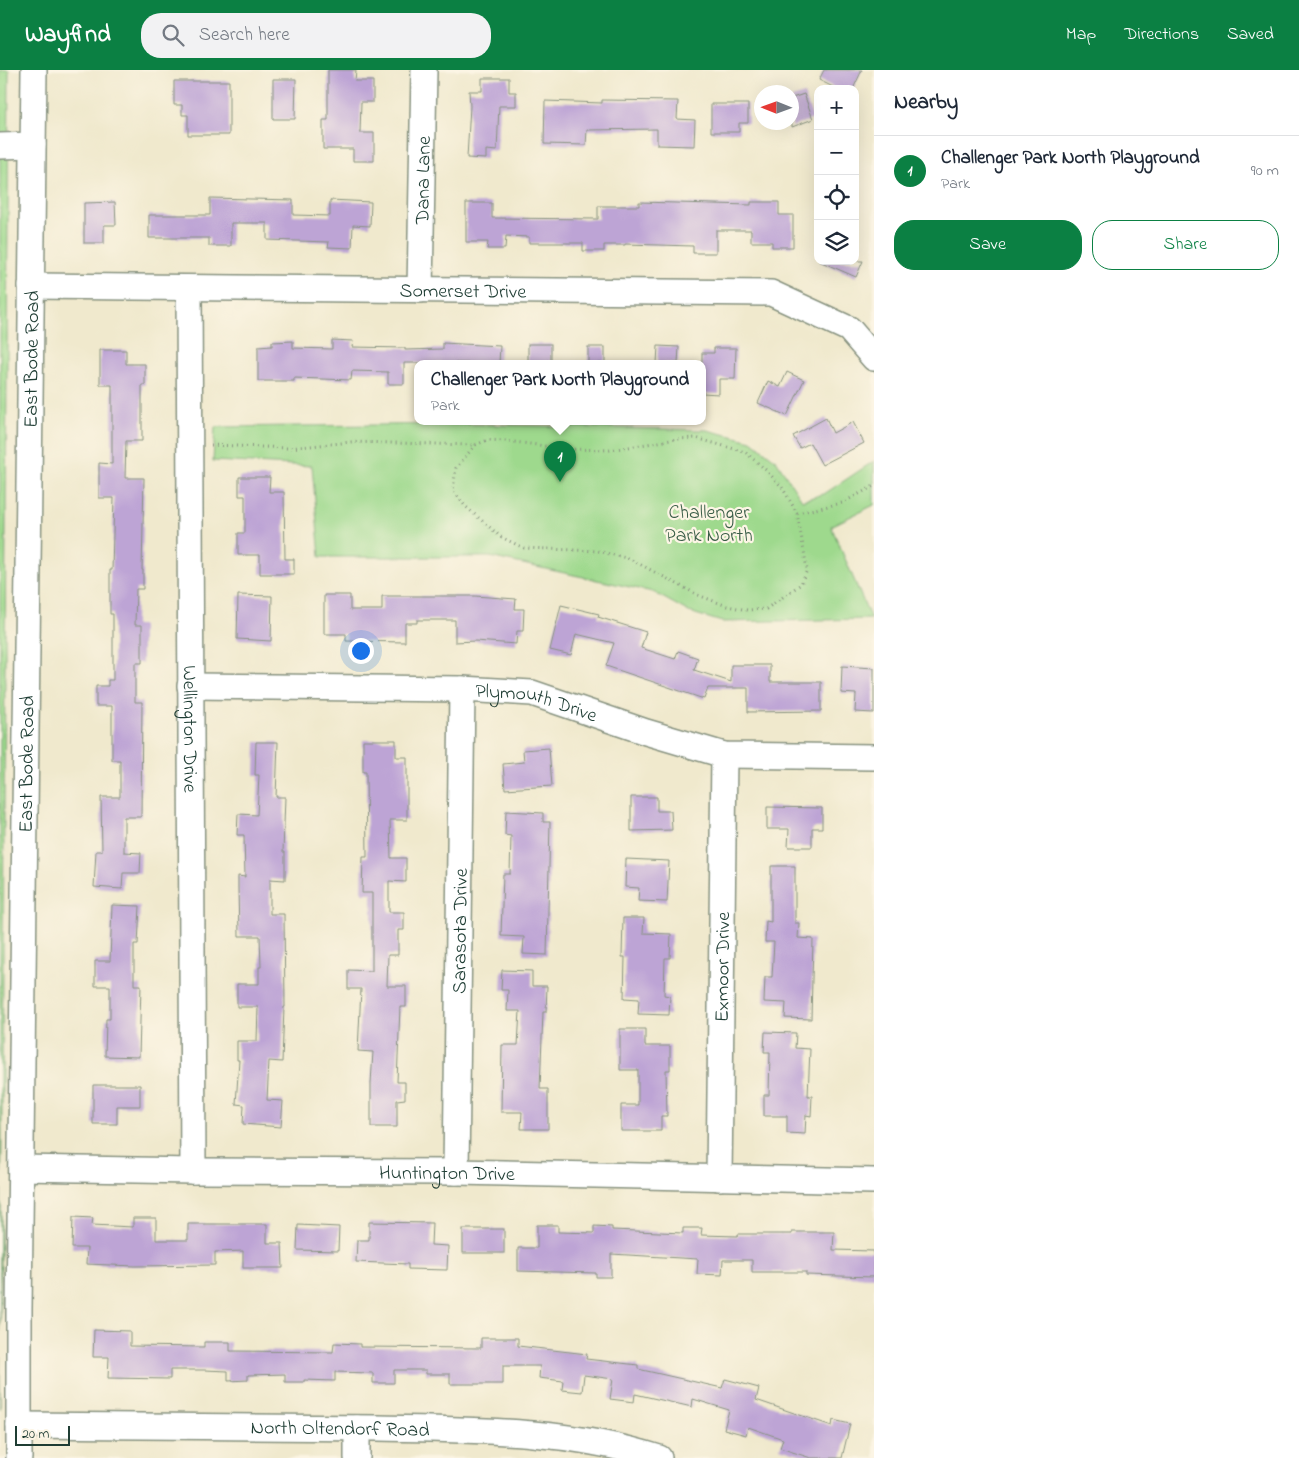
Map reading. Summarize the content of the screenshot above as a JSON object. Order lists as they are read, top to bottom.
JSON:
{
  "streets": {
    "street": [
      "Dana Lane",
      "Somerset Drive",
      "East Bode Road",
      "Plymouth Drive",
      "Wellington Drive",
      "Sarasota Drive",
      "Exmoor Drive",
      "Huntington Drive",
      "North Oltendorf Road"
    ]
  },
  "crossings": [
    ["Dana Lane", "Somerset Drive"],
    ["Somerset Drive", "East Bode Road"],
    ["Somerset Drive", "Wellington Drive"],
    ["East Bode Road", "Huntington Drive"],
    ["East Bode Road", "North Oltendorf Road"],
    ["Plymouth Drive", "Wellington Drive"],
    ["Plymouth Drive", "Sarasota Drive"],
    ["Plymouth Drive", "Exmoor Drive"],
    ["Wellington Drive", "Huntington Drive"],
    ["Sarasota Drive", "Huntington Drive"],
    ["Exmoor Drive", "Huntington Drive"]
  ],
  "parks": ["Challenger Park North"],
  "scale_bar": "20 m",
  "north": "left",
  "page": {
    "header": "Wayfind",
    "search": "Search here",
    "nav": ["Map", "Directions", "Saved"],
    "heading": "Nearby",
    "map_buttons": ["+", "−"],
    "list": [
      {
        "mark": "1",
        "name": "Challenger Park North Playground",
        "note": "Park",
        "value": "90 m"
      }
    ],
    "buttons": ["Save", "Share"],
    "popup": ["Challenger Park North Playground", "Park"],
    "pins": "1",
    "scale": "20 m"
  }
}
